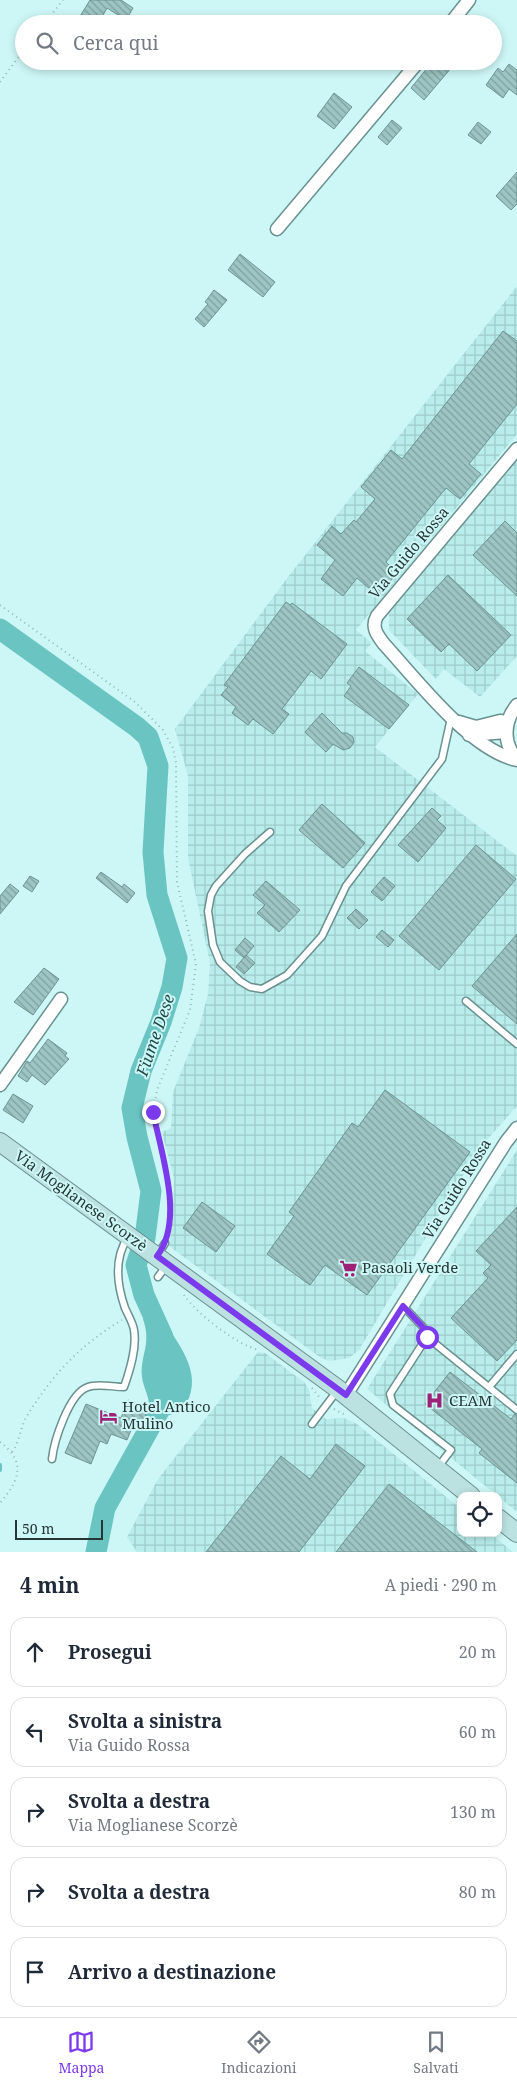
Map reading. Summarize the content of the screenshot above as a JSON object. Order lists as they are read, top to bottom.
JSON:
{
  "streets": {
    "main road": ["Via Moglianese Scorzè"],
    "street": ["Via Guido Rossa"]
  },
  "crossings": [
    ["Via Guido Rossa", "Via Moglianese Scorzè"]
  ],
  "water": ["Fiume Dese"],
  "places": {
    "supermarket": ["Pasaoli Verde"],
    "hospital": ["CEAM"],
    "hotel": ["Hotel Antico Mulino"]
  },
  "scale_bar": "50 m",
  "page": {
    "search": "Cerca qui",
    "scale": "50 m",
    "heading": ["4 min", "A piedi · 290 m"],
    "list": [
      ["Prosegui", "20 m"],
      ["Svolta a sinistra", "Via Guido Rossa", "60 m"],
      ["Svolta a destra", "Via Moglianese Scorzè", "130 m"],
      ["Svolta a destra", "80 m"],
      "Arrivo a destinazione"
    ],
    "nav": ["Mappa", "Indicazioni", "Salvati"]
  }
}
